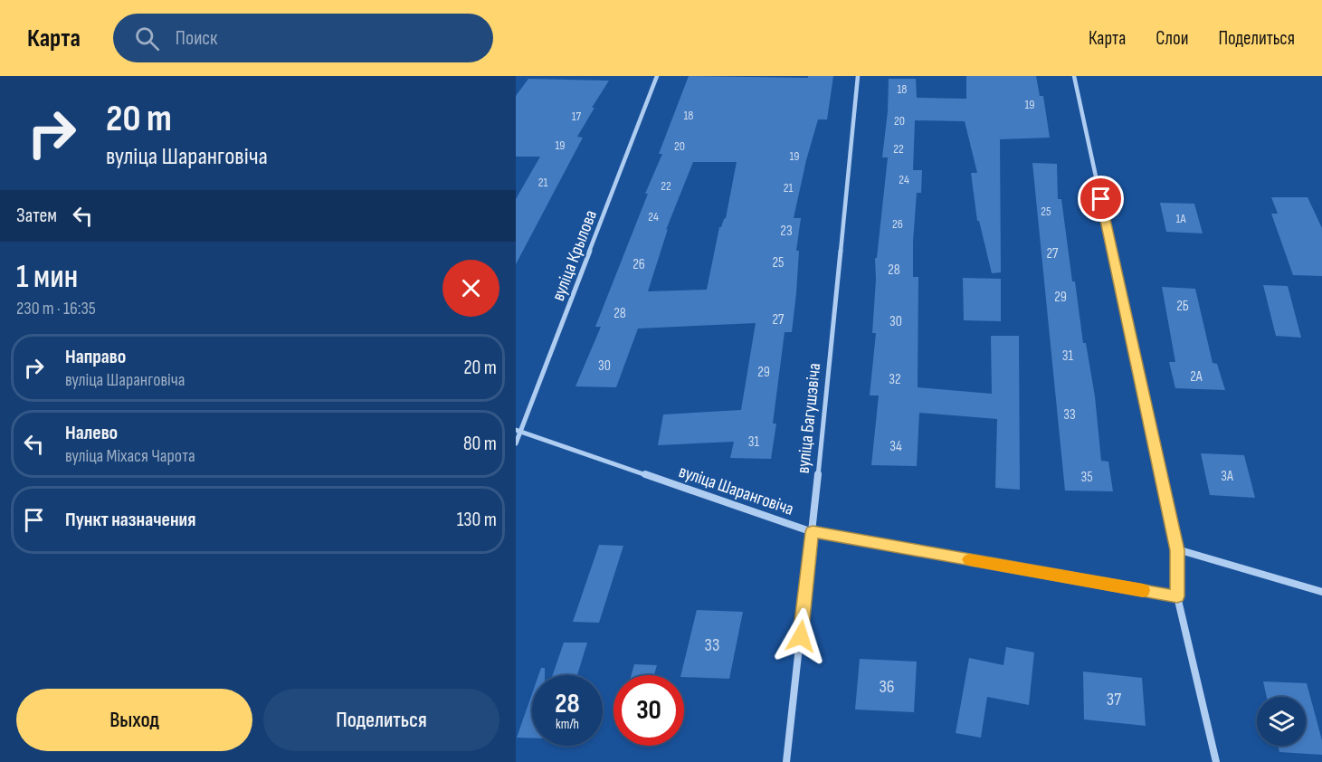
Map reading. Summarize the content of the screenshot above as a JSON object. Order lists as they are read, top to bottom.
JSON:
{
  "streets": {
    "street": ["вуліца Крылова", "вуліца Багушэвіча", "вуліца Шаранговіча"]
  },
  "crossings": [
    ["вуліца Крылова", "вуліца Шаранговіча"],
    ["вуліца Багушэвіча", "вуліца Шаранговіча"]
  ],
  "house_numbers": [
    "18",
    "19",
    "18",
    "17",
    "20",
    "19",
    "20",
    "22",
    "19",
    "24",
    "21",
    "22",
    "21",
    "25",
    "24",
    "1А",
    "26",
    "23",
    "27",
    "25",
    "26",
    "28",
    "29",
    "2Б",
    "28",
    "27",
    "30",
    "31",
    "30",
    "29",
    "2А",
    "32",
    "33",
    "31",
    "34",
    "3А",
    "35",
    "33",
    "36",
    "37"
  ],
  "page": {
    "header": "Карта",
    "search": "Поиск",
    "nav": ["Карта", "Слои", "Поделиться"],
    "turn": ["20 m", "вуліца Шаранговіча"],
    "then": "Затем",
    "heading": ["1 мин", "230 m · 16:35"],
    "list": [
      {
        "name": "Направо",
        "note": "вуліца Шаранговіча",
        "value": "20 m"
      },
      {
        "name": "Налево",
        "note": "вуліца Міхася Чарота",
        "value": "80 m"
      },
      {
        "name": "Пункт назначения",
        "value": "130 m"
      }
    ],
    "speed": "28 km/h",
    "limit": "30",
    "buttons": ["Выход", "Поделиться"]
  }
}
